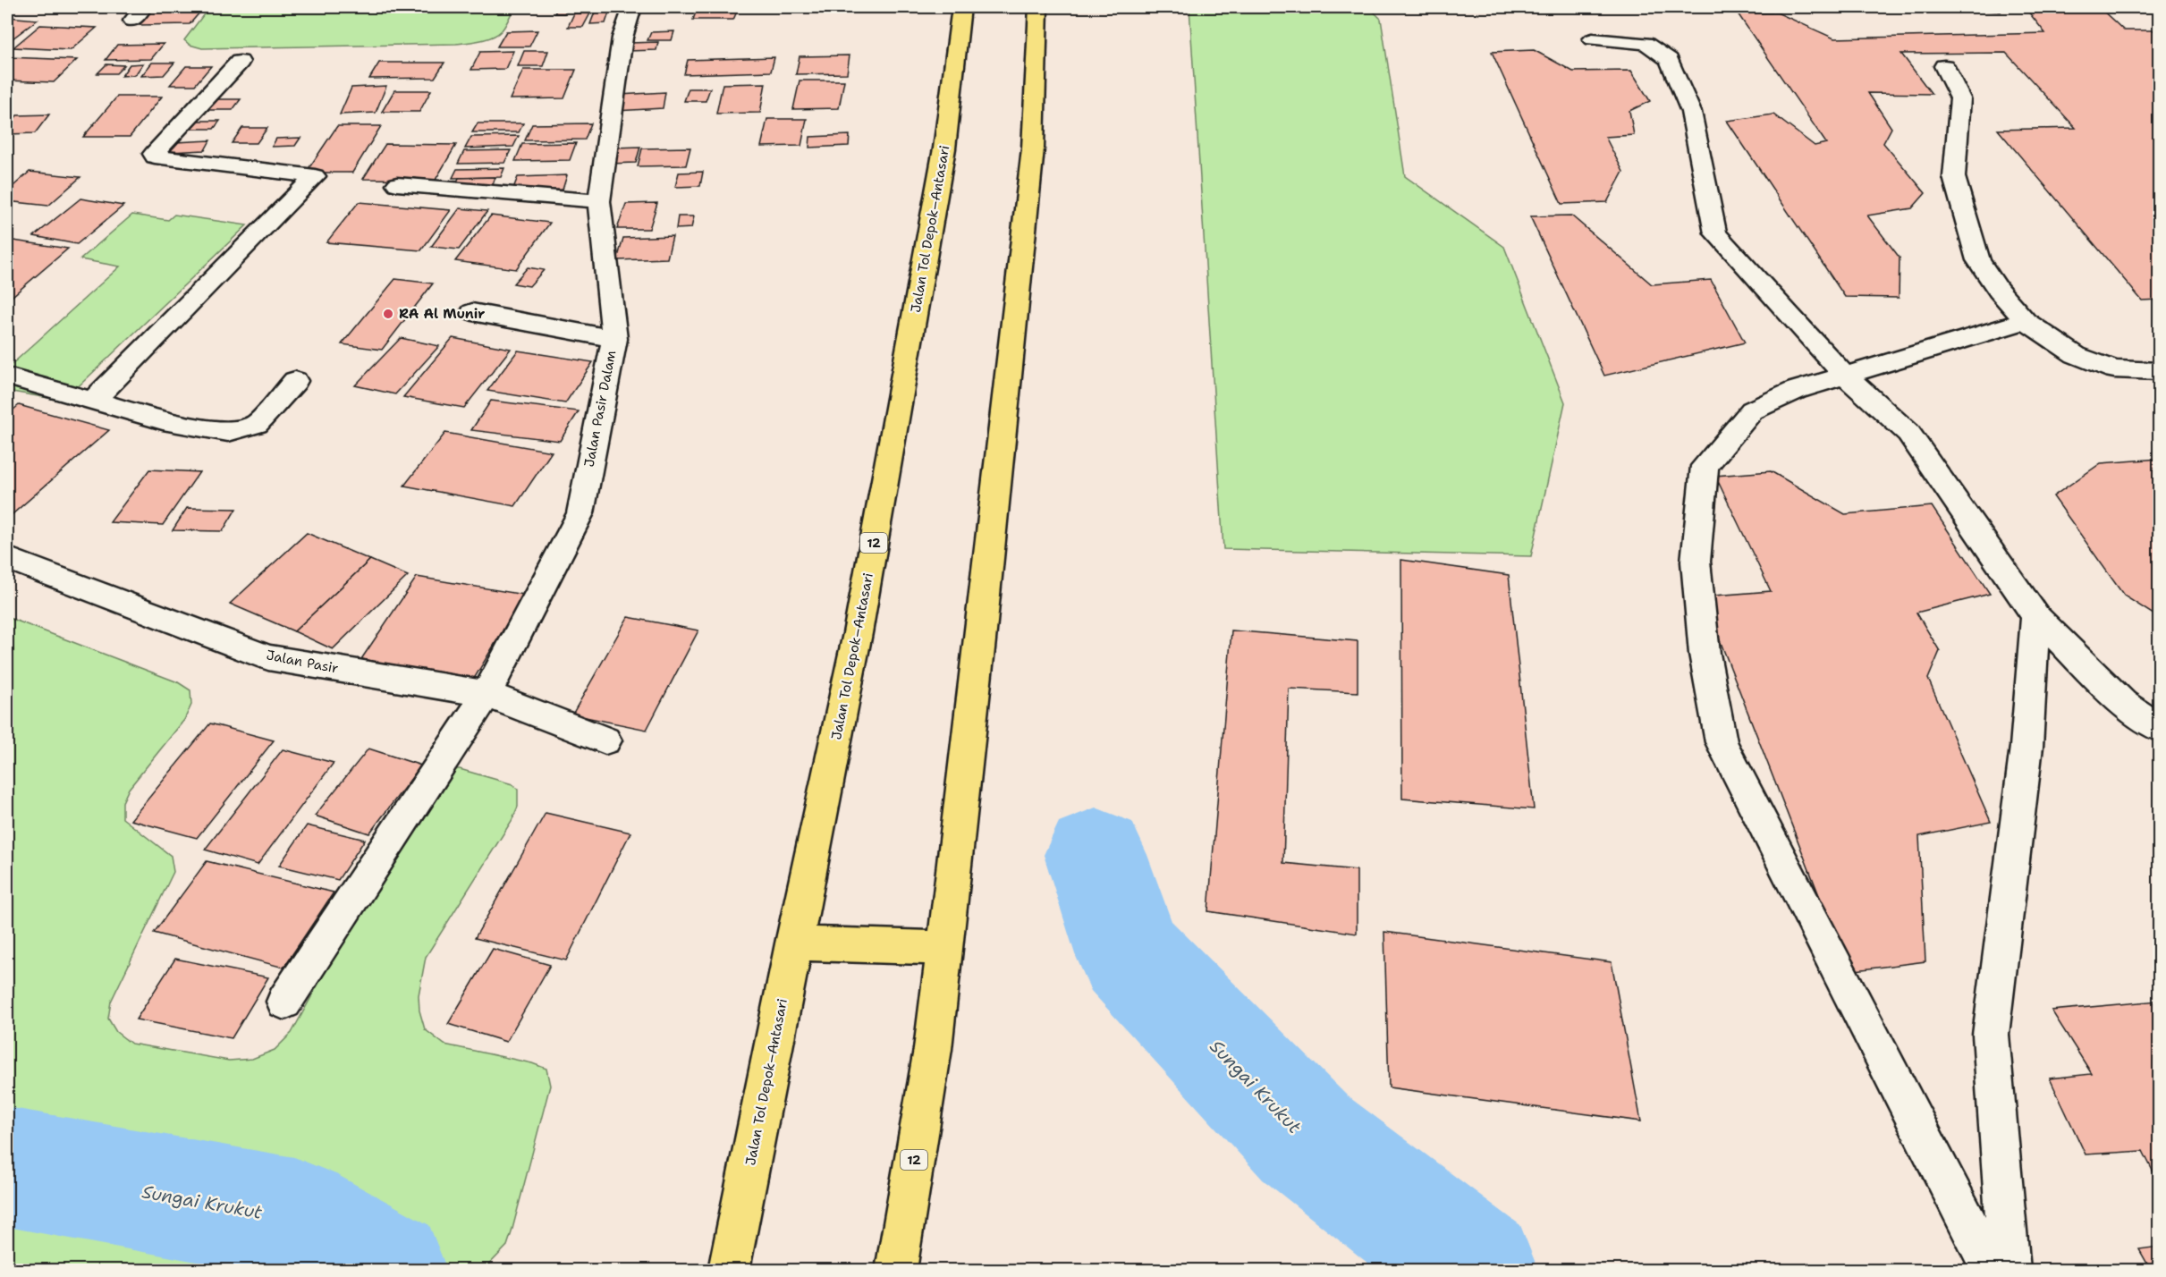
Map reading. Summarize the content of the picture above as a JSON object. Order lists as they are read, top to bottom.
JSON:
{
  "streets": {
    "highway": ["Jalan Tol Depok–Antasari", "12"],
    "street": ["Jalan Pasir Dalam", "Jalan Pasir"]
  },
  "crossings": [
    ["Jalan Pasir Dalam", "Jalan Pasir"]
  ],
  "water": ["Sungai Krukut"],
  "places": ["RA Al Munir"]
}
